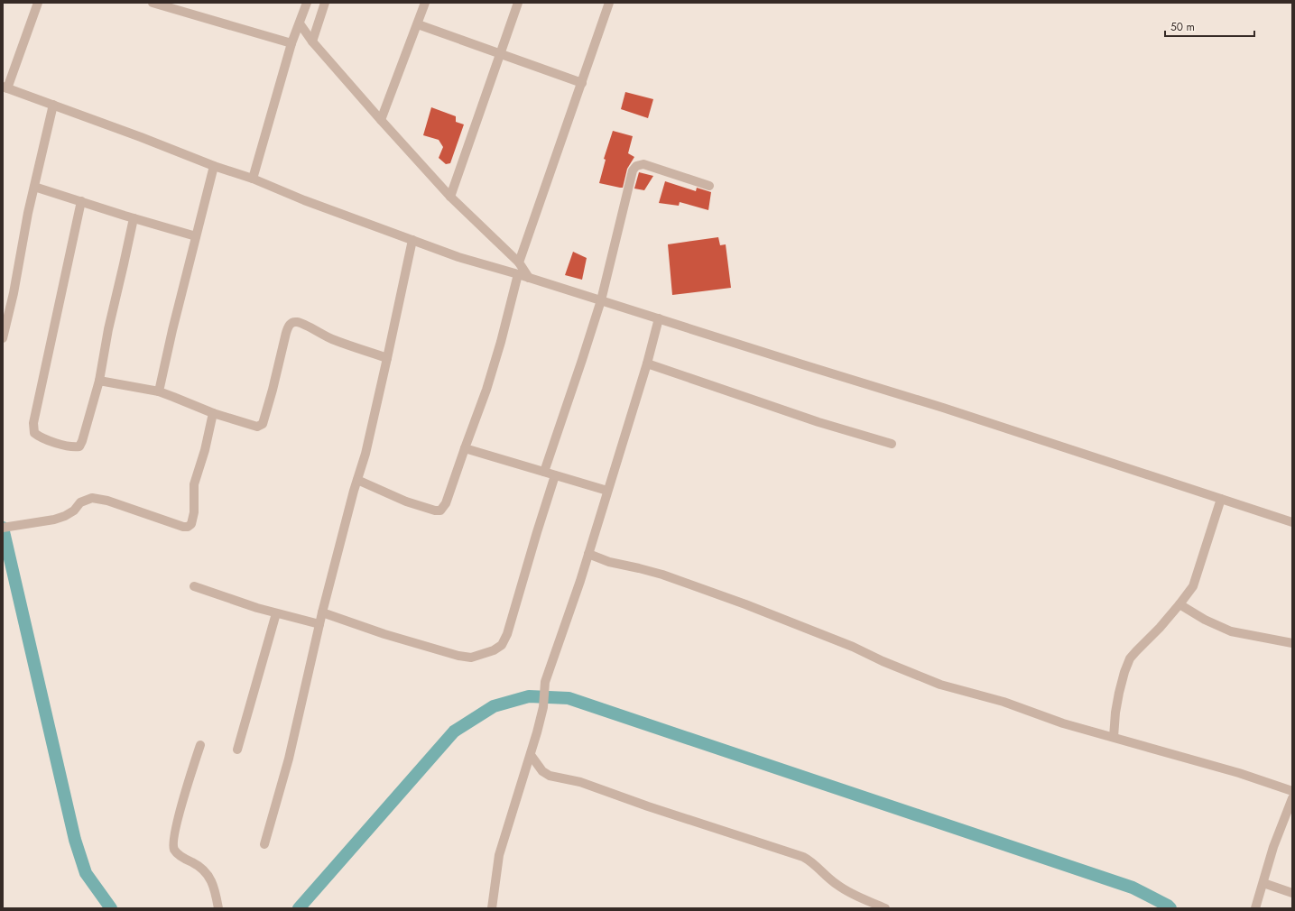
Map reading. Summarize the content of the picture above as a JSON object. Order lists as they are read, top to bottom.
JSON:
{
  "scale_bar": "50 m"
}
